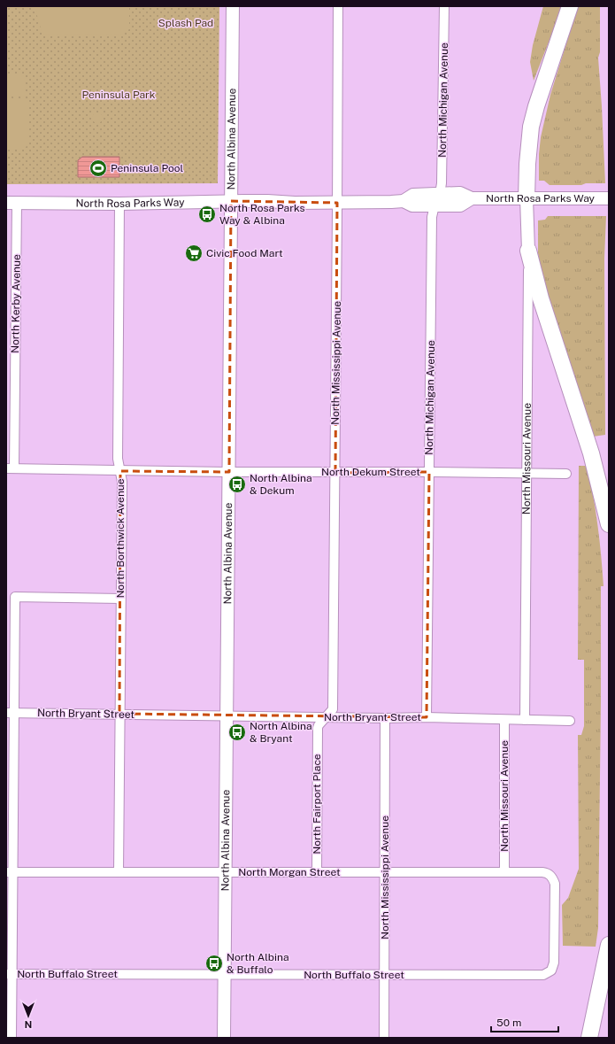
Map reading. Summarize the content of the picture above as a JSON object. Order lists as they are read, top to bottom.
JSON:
{
  "streets": {
    "street": [
      "North Michigan Avenue",
      "North Albina Avenue",
      "North Rosa Parks Way",
      "North Kerby Avenue",
      "North Mississippi Avenue",
      "North Missouri Avenue",
      "North Dekum Street",
      "North Borthwick Avenue",
      "North Bryant Street",
      "North Fairport Place",
      "North Morgan Street",
      "North Buffalo Street"
    ]
  },
  "crossings": [
    ["North Michigan Avenue", "North Rosa Parks Way"],
    ["North Michigan Avenue", "North Dekum Street"],
    ["North Michigan Avenue", "North Bryant Street"],
    ["North Albina Avenue", "North Rosa Parks Way"],
    ["North Albina Avenue", "North Dekum Street"],
    ["North Albina Avenue", "North Bryant Street"],
    ["North Albina Avenue", "North Morgan Street"],
    ["North Albina Avenue", "North Buffalo Street"],
    ["North Rosa Parks Way", "North Kerby Avenue"],
    ["North Rosa Parks Way", "North Mississippi Avenue"],
    ["North Rosa Parks Way", "North Missouri Avenue"],
    ["North Rosa Parks Way", "North Borthwick Avenue"],
    ["North Kerby Avenue", "North Dekum Street"],
    ["North Mississippi Avenue", "North Dekum Street"],
    ["North Mississippi Avenue", "North Bryant Street"],
    ["North Mississippi Avenue", "North Fairport Place"],
    ["North Mississippi Avenue", "North Morgan Street"],
    ["North Mississippi Avenue", "North Buffalo Street"],
    ["North Missouri Avenue", "North Dekum Street"],
    ["North Missouri Avenue", "North Bryant Street"],
    ["North Missouri Avenue", "North Morgan Street"],
    ["North Dekum Street", "North Borthwick Avenue"],
    ["North Borthwick Avenue", "North Bryant Street"],
    ["North Borthwick Avenue", "North Morgan Street"],
    ["North Bryant Street", "North Fairport Place"],
    ["North Fairport Place", "North Morgan Street"],
    ["North Morgan Street", "North Buffalo Street"]
  ],
  "parks": ["Splash Pad", "Peninsula Park"],
  "places": {
    "sports": ["Peninsula Pool"],
    "bus stop": [
      "North Rosa Parks Way & Albina",
      "North Albina & Dekum",
      "North Albina & Bryant",
      "North Albina & Buffalo"
    ],
    "supermarket": ["Civic Food Mart"]
  },
  "scale_bar": "50 m",
  "north": "bottom"
}
